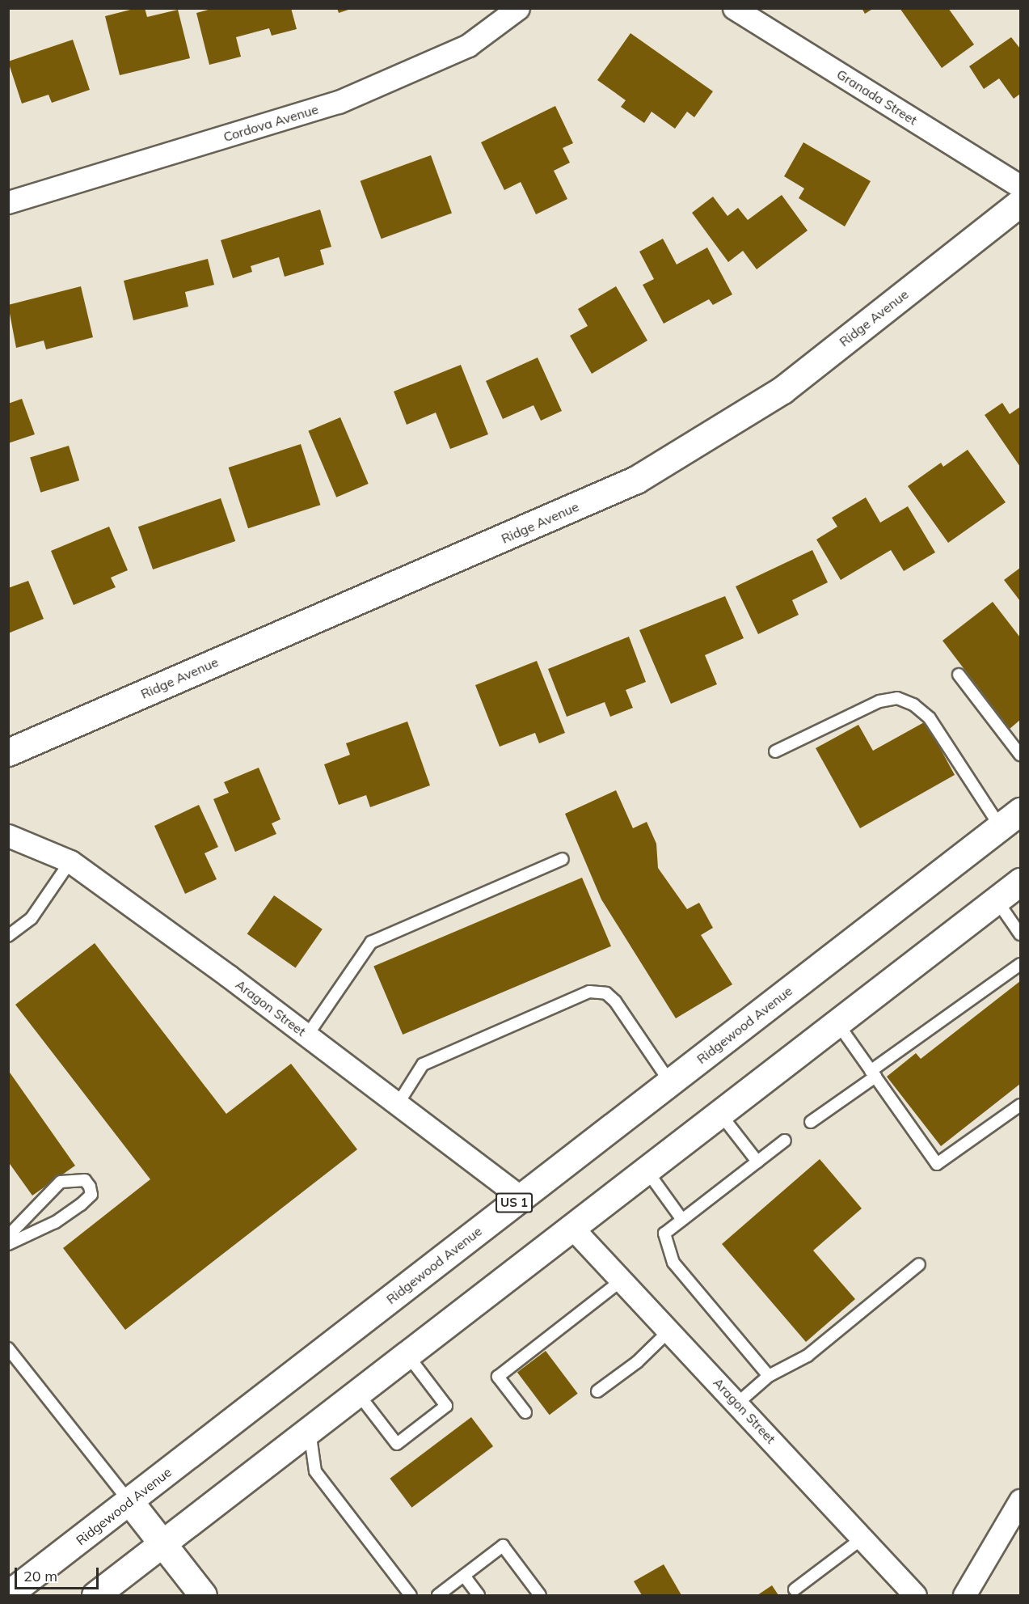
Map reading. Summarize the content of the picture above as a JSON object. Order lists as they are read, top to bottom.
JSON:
{
  "streets": {
    "main road": ["Ridge Avenue", "Ridgewood Avenue", "US 1"],
    "street": ["Granada Street", "Cordova Avenue", "Aragon Street"]
  },
  "crossings": [
    ["Aragon Street", "Ridgewood Avenue"]
  ],
  "scale_bar": "20 m"
}
